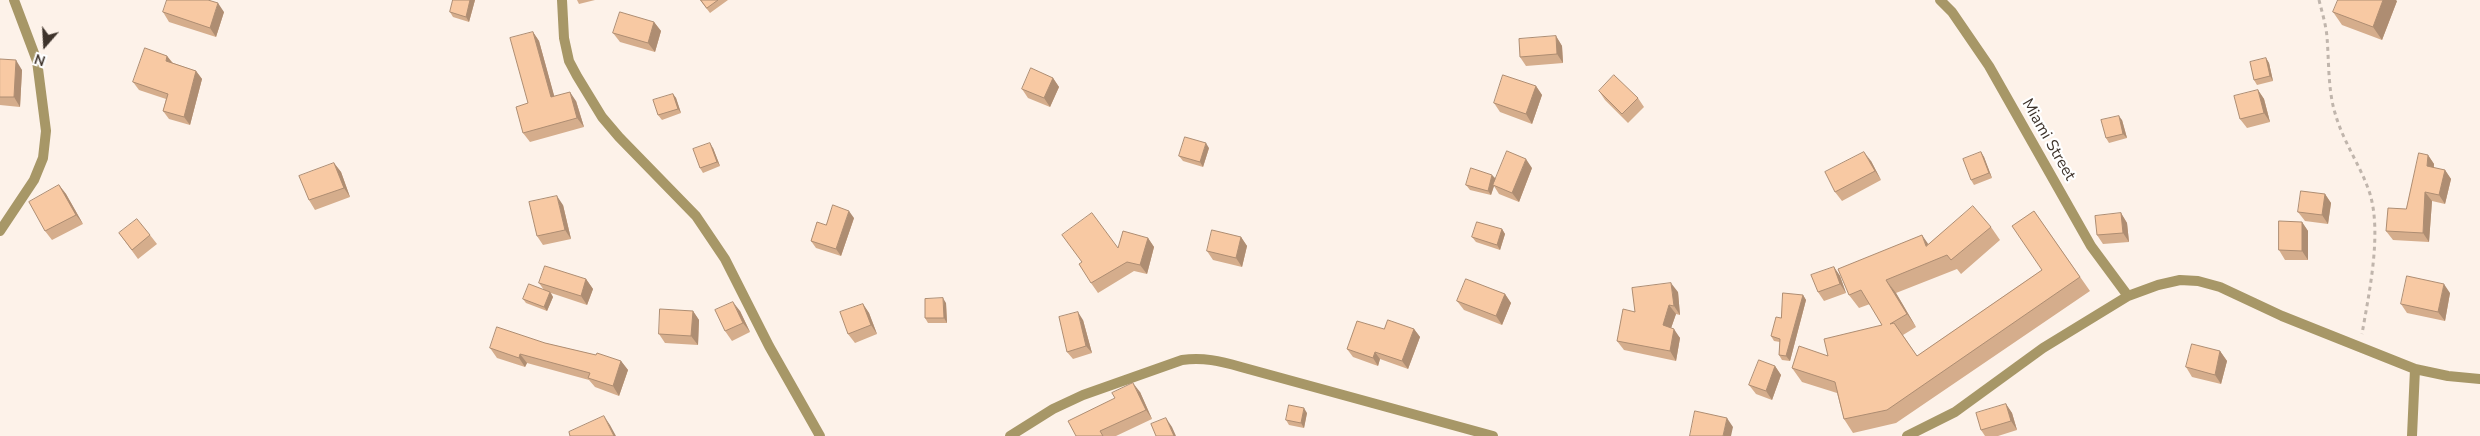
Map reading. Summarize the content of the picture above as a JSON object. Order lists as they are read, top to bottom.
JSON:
{
  "streets": {
    "street": ["Miami Street"]
  },
  "north": "bottom"
}
